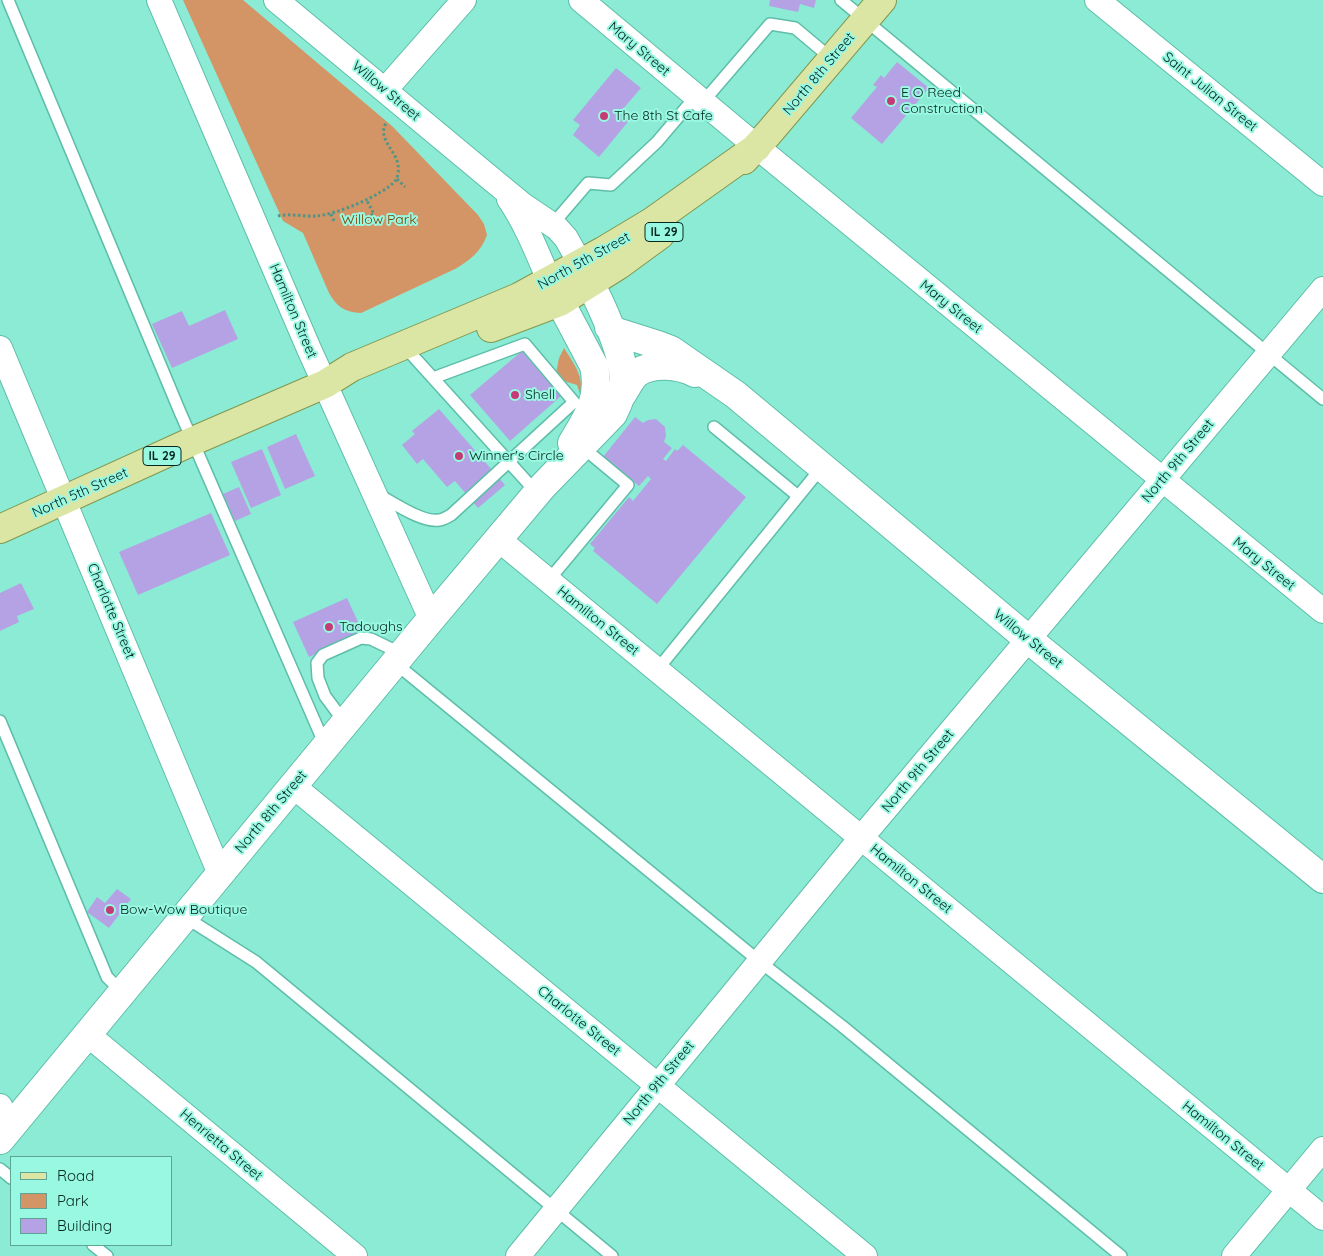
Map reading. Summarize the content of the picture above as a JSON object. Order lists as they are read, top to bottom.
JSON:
{
  "streets": {
    "main road": ["North 8th Street", "IL 29", "North 5th Street"],
    "street": [
      "Mary Street",
      "Willow Street",
      "Saint Julian Street",
      "Hamilton Street",
      "North 9th Street",
      "Charlotte Street",
      "Henrietta Street"
    ]
  },
  "crossings": [
    ["Mary Street", "North 8th Street"],
    ["Mary Street", "North 5th Street"],
    ["Mary Street", "North 9th Street"],
    ["North 8th Street", "Willow Street"],
    ["North 8th Street", "North 5th Street"],
    ["North 8th Street", "Hamilton Street"],
    ["North 8th Street", "Charlotte Street"],
    ["North 8th Street", "Henrietta Street"],
    ["Willow Street", "North 5th Street"],
    ["Willow Street", "North 9th Street"],
    ["North 5th Street", "Hamilton Street"],
    ["North 5th Street", "Charlotte Street"],
    ["Hamilton Street", "North 9th Street"],
    ["North 9th Street", "Charlotte Street"]
  ],
  "parks": ["Willow Park"],
  "places": [
    "E O Reed Construction",
    "The 8th St Cafe",
    "Shell",
    "Winner's Circle",
    "Tadoughs",
    "Bow-Wow Boutique"
  ],
  "legend": ["Road", "Park", "Building"]
}
